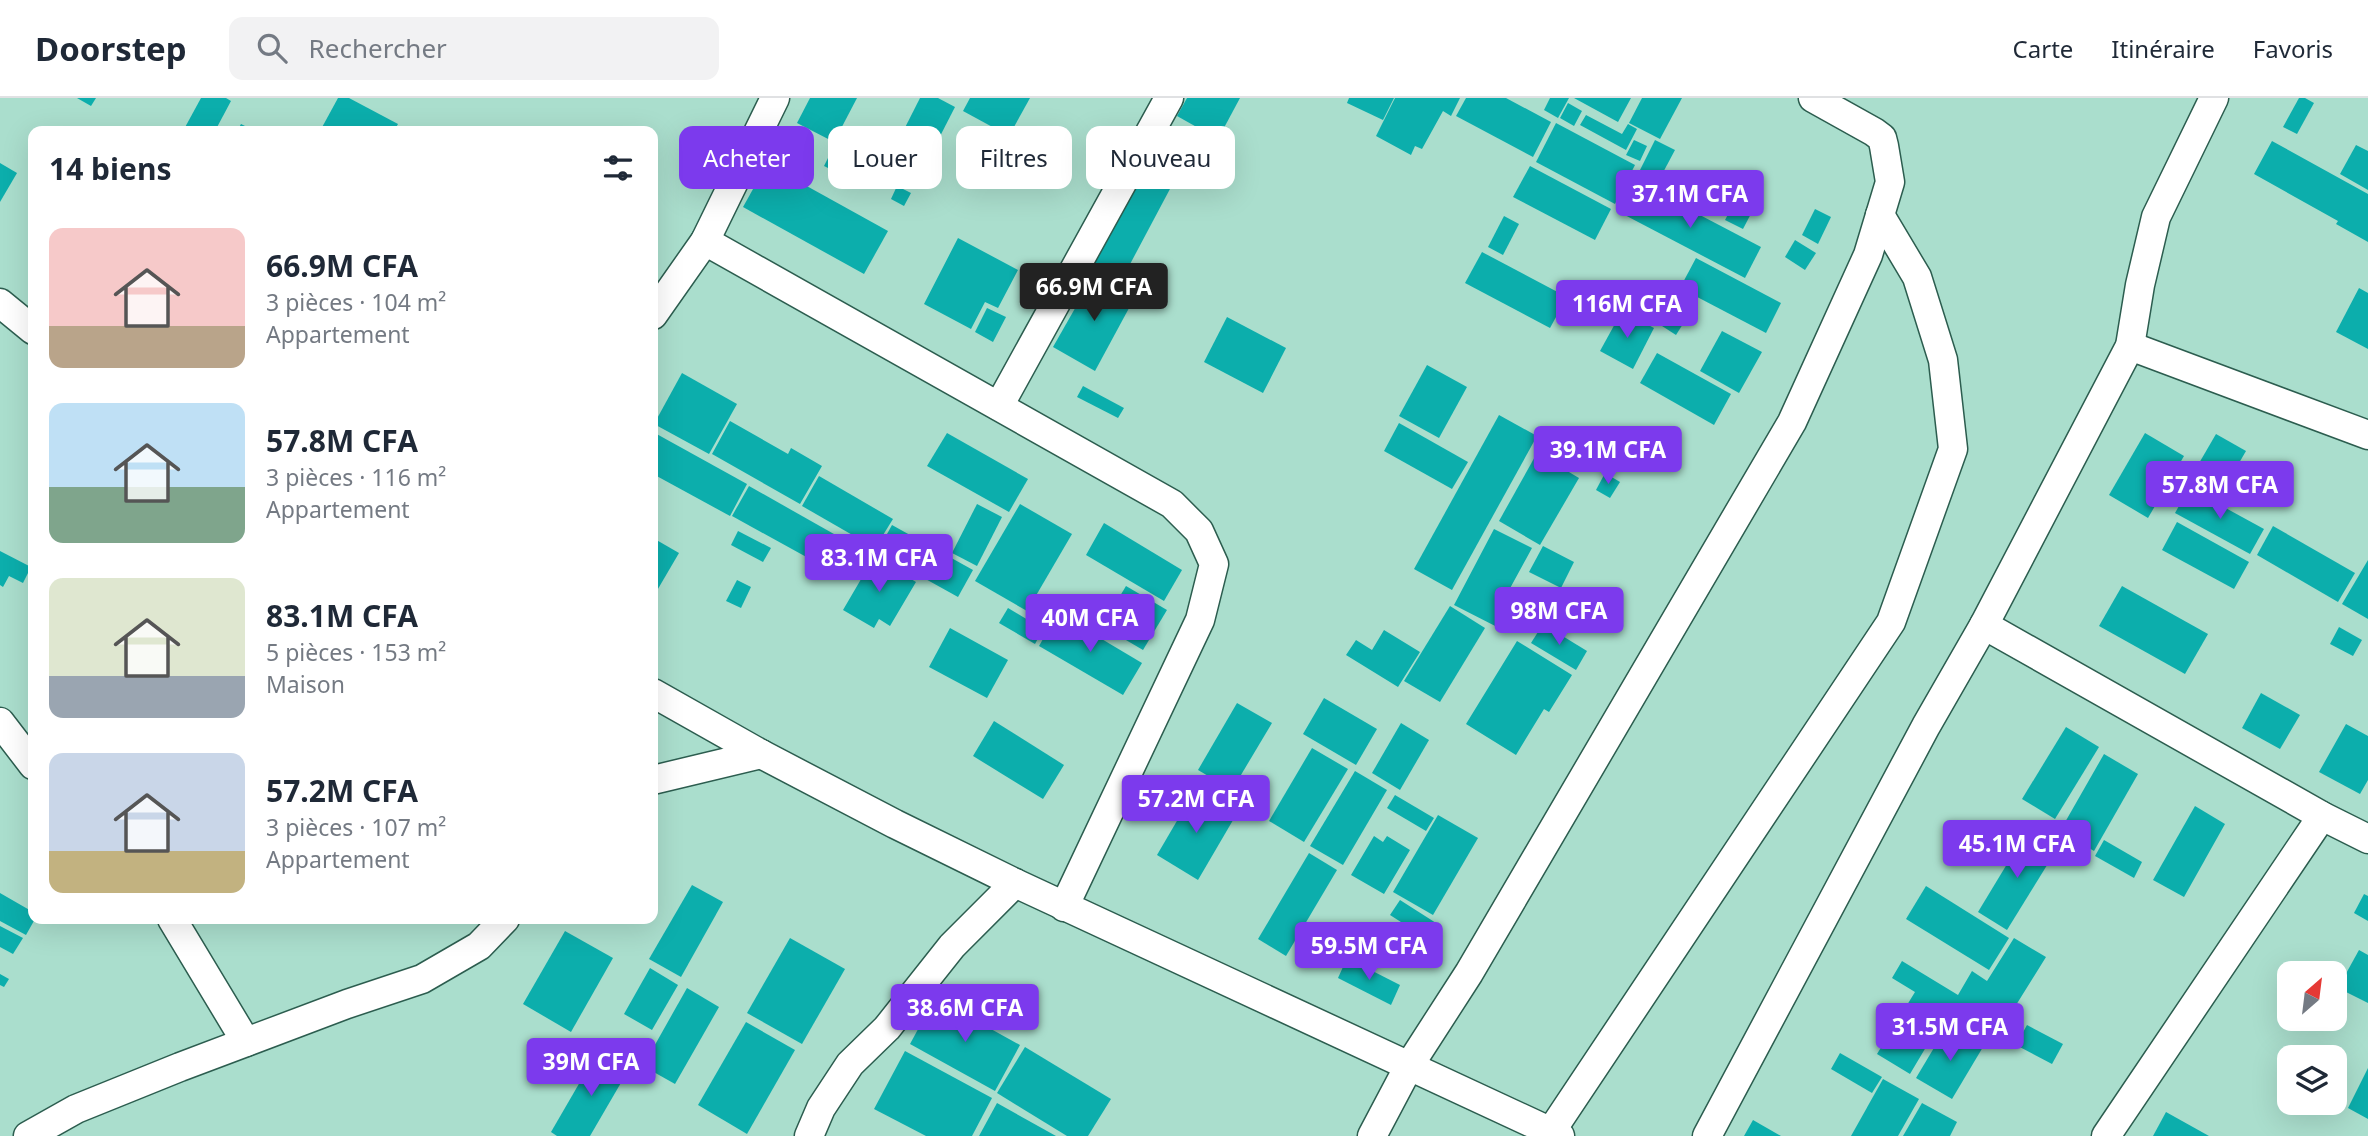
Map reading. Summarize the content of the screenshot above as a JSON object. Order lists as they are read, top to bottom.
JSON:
{
  "north": "top right",
  "page": {
    "header": "Doorstep",
    "search": "Rechercher",
    "nav": ["Carte", "Itinéraire", "Favoris"],
    "chip": [
      "Acheter",
      "Louer",
      "Filtres",
      "Nouveau"
    ],
    "heading": "14 biens",
    "price": [
      "37.1M CFA",
      "66.9M CFA",
      "116M CFA",
      "39.1M CFA",
      "57.8M CFA",
      "83.1M CFA",
      "98M CFA",
      "40M CFA",
      "57.2M CFA",
      "45.1M CFA",
      "59.5M CFA",
      "38.6M CFA",
      "31.5M CFA",
      "39M CFA"
    ],
    "list": [
      {
        "name": "66.9M CFA",
        "note": "3 pièces · 104 m² · Appartement"
      },
      {
        "name": "57.8M CFA",
        "note": "3 pièces · 116 m² · Appartement"
      },
      {
        "name": "83.1M CFA",
        "note": "5 pièces · 153 m² · Maison"
      },
      {
        "name": "57.2M CFA",
        "note": "3 pièces · 107 m² · Appartement"
      }
    ]
  }
}
